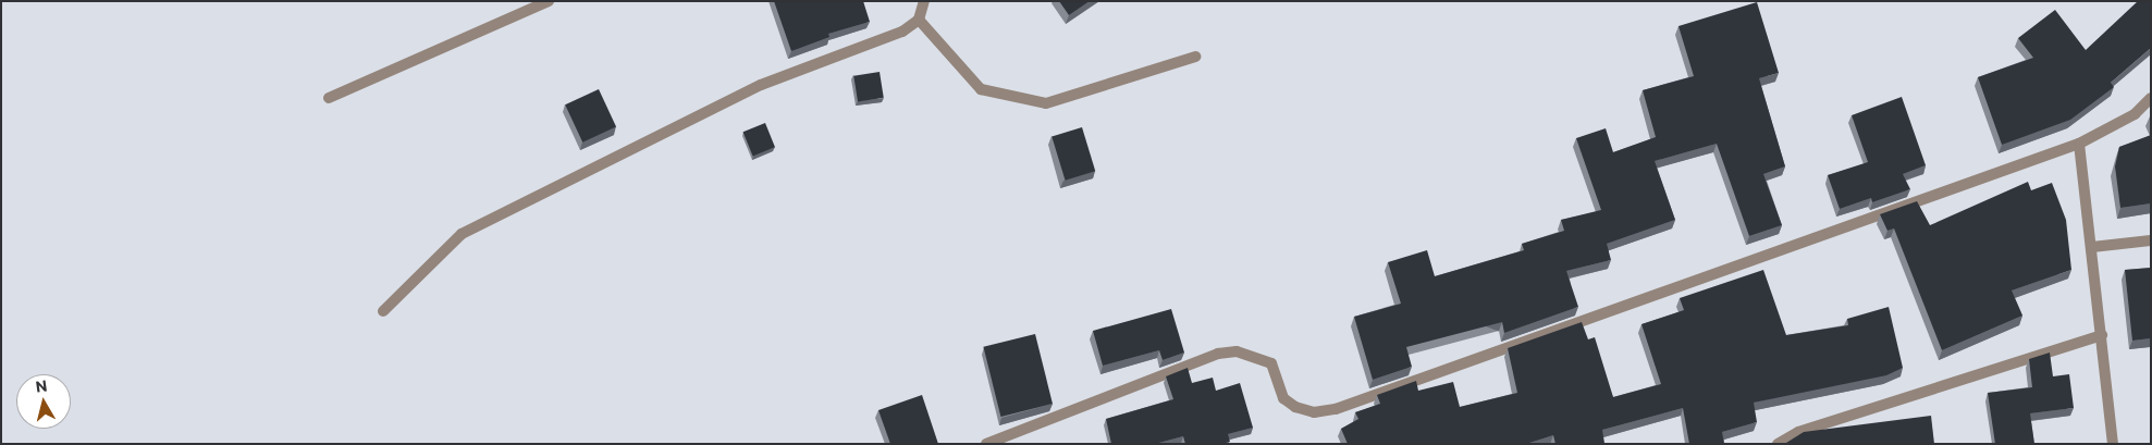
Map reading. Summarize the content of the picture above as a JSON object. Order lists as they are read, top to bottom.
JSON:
{
  "north": "top"
}
